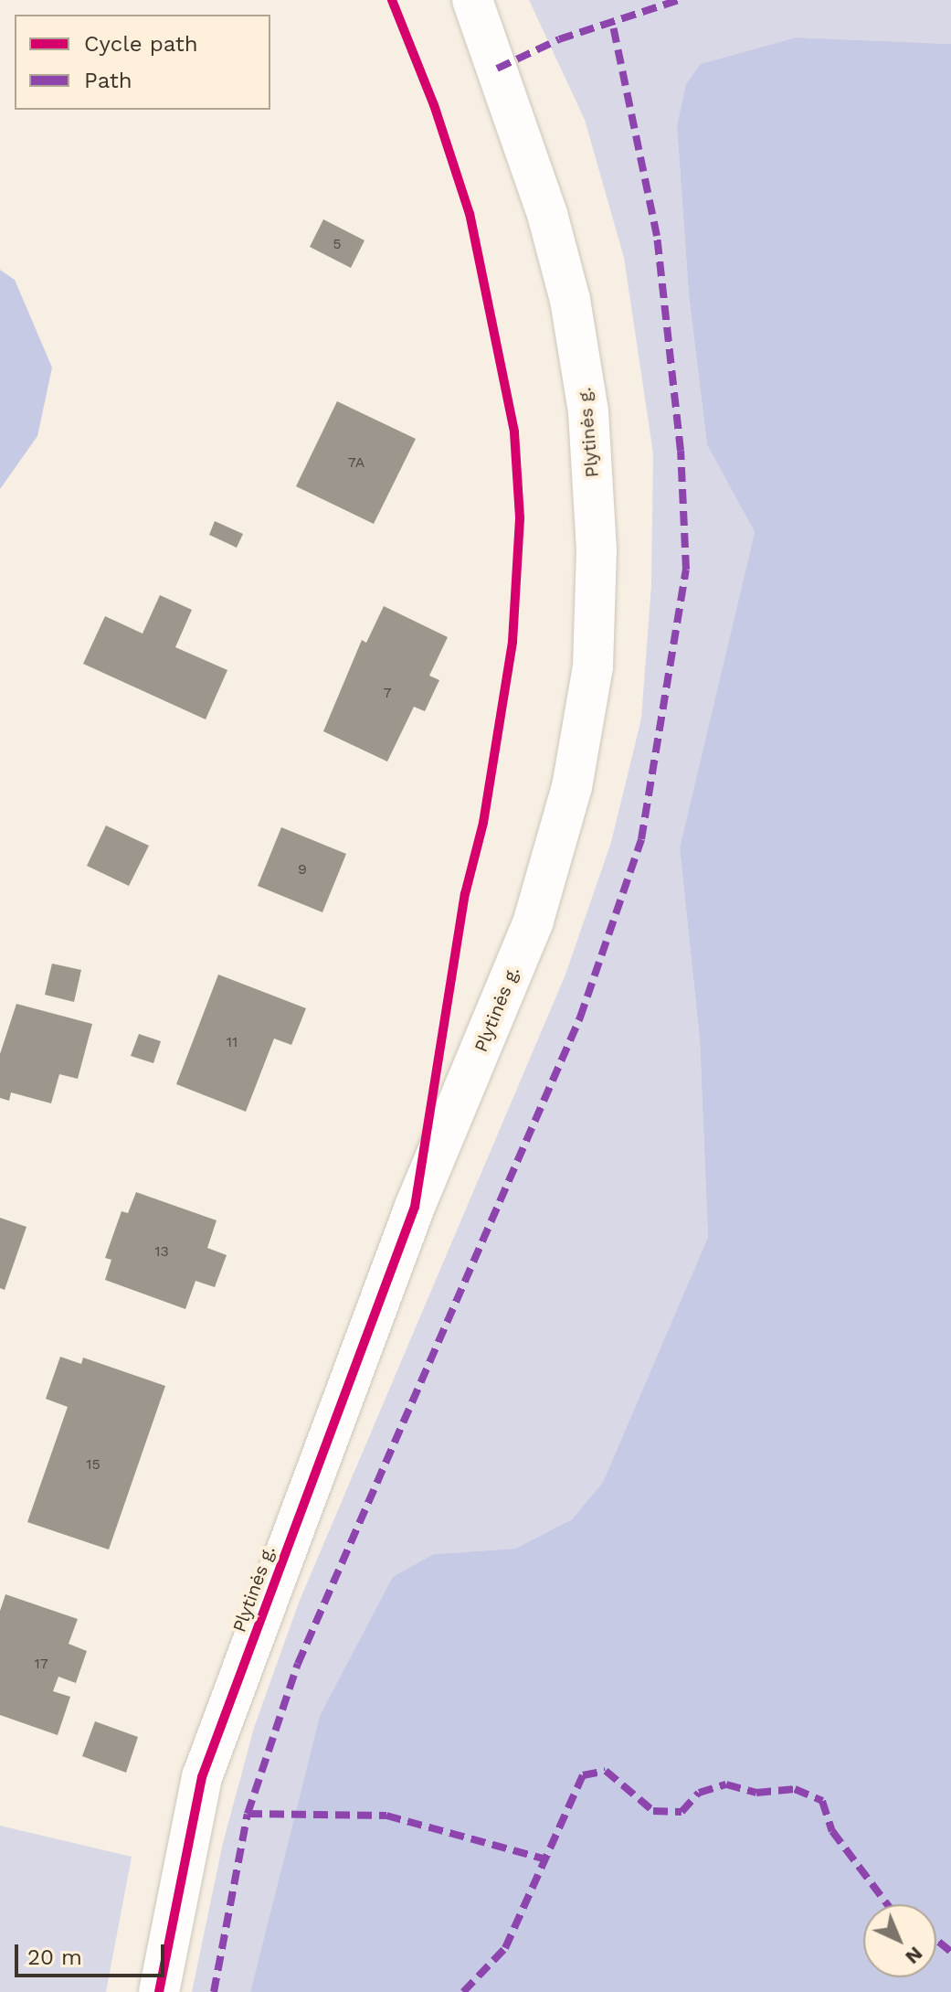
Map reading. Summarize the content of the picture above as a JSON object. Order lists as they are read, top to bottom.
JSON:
{
  "streets": {
    "main road": ["Plytinės g."]
  },
  "house_numbers": [
    "5",
    "7A",
    "7",
    "9",
    "11",
    "13",
    "15",
    "17"
  ],
  "legend": ["Cycle path", "Path"],
  "scale_bar": "20 m",
  "north": "bottom right"
}
